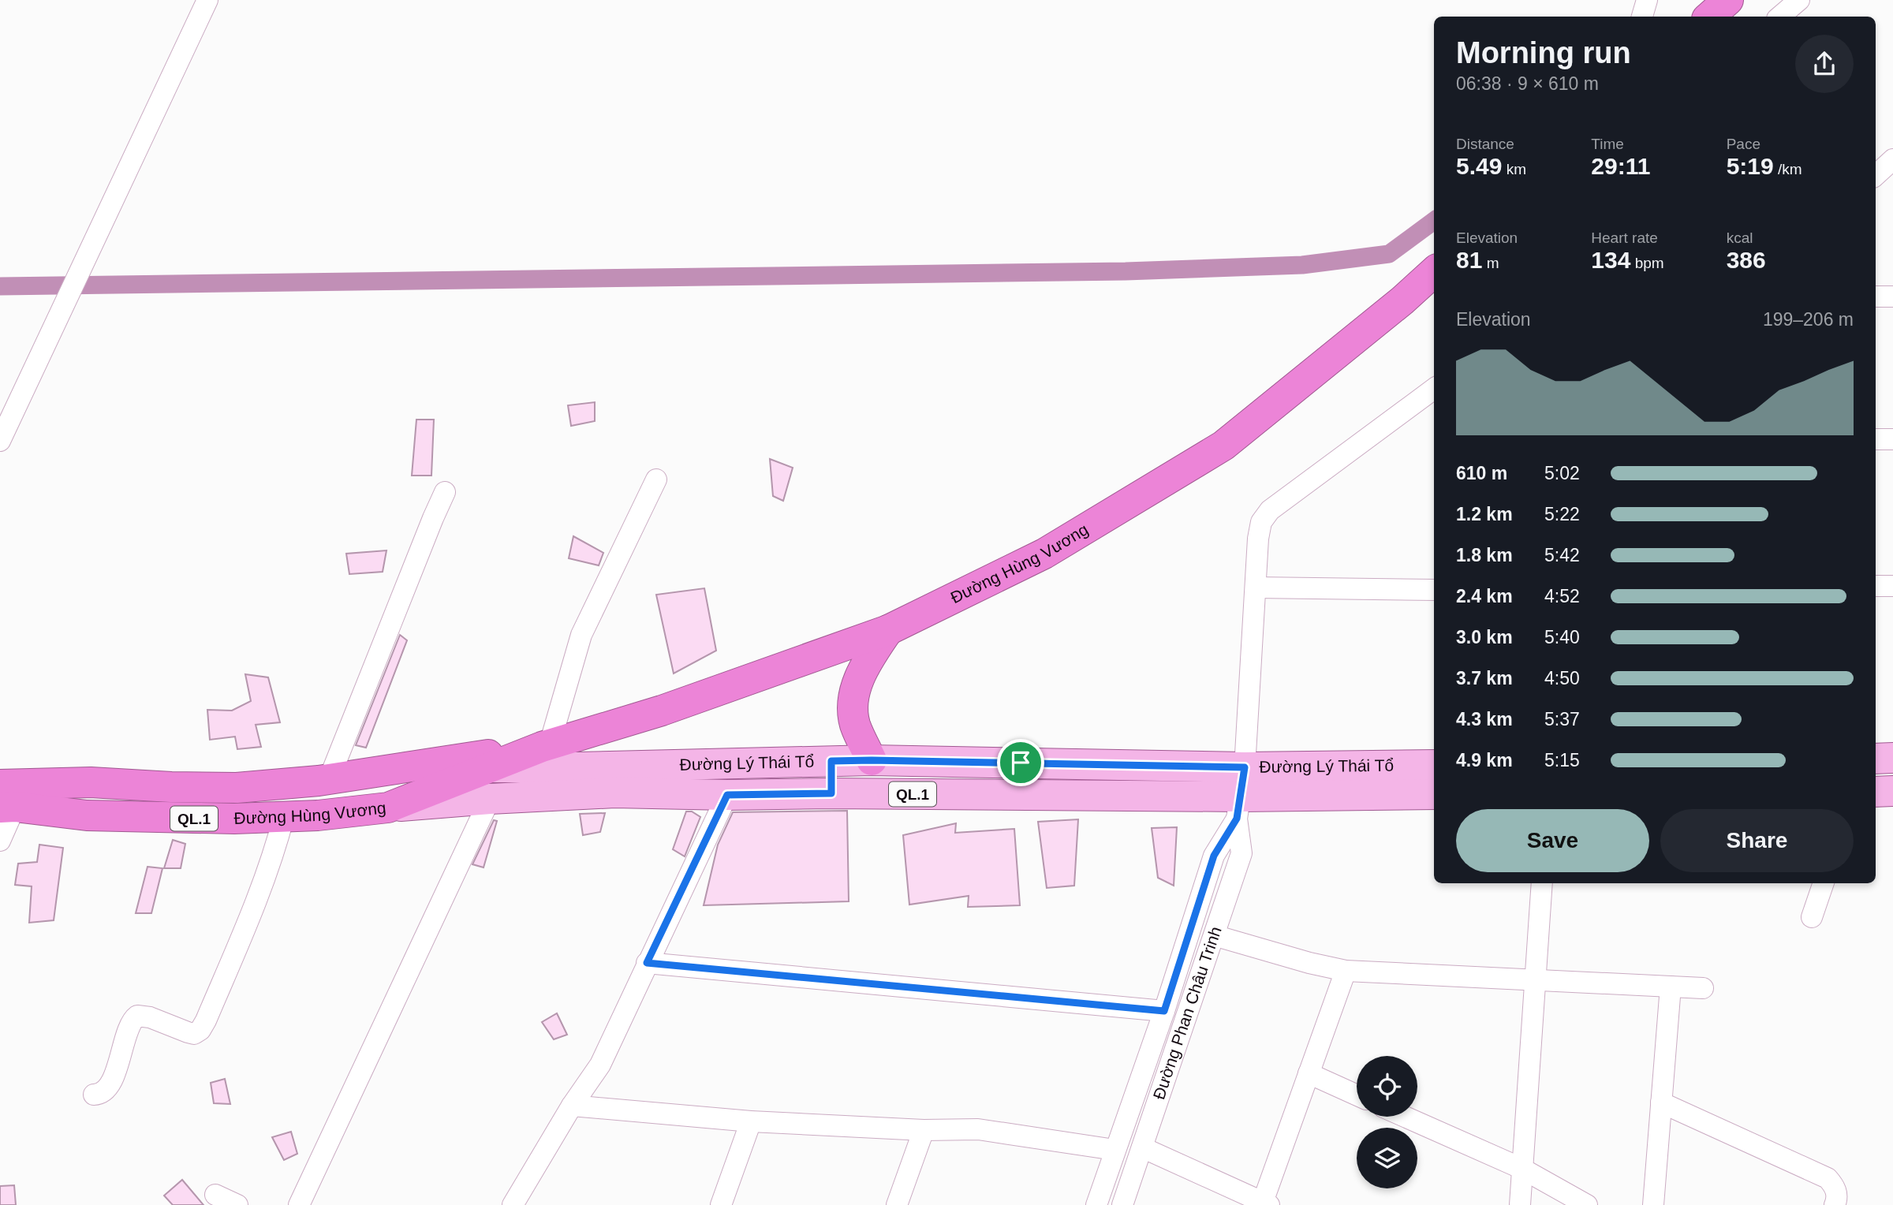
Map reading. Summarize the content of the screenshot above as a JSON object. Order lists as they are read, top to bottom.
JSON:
{
  "streets": {
    "highway": ["Đường Hùng Vương", "QL.1"],
    "main road": ["Đường Lý Thái Tổ"],
    "street": ["Đường Phan Châu Trinh"]
  },
  "crossings": [
    ["Đường Hùng Vương", "Đường Lý Thái Tổ"],
    ["Đường Lý Thái Tổ", "Đường Phan Châu Trinh"]
  ],
  "page": {
    "heading": ["Morning run", "06:38 · 9 × 610 m"],
    "stats": [
      ["Distance", "5.49 km"],
      ["Time", "29:11"],
      ["Pace", "5:19 /km"],
      ["Elevation", "81 m"],
      ["Heart rate", "134 bpm"],
      ["kcal", "386"]
    ],
    "chart": ["Elevation", "199–206 m"],
    "list": [
      {
        "name": "610 m",
        "note": "5:02"
      },
      {
        "name": "1.2 km",
        "note": "5:22"
      },
      {
        "name": "1.8 km",
        "note": "5:42"
      },
      {
        "name": "2.4 km",
        "note": "4:52"
      },
      {
        "name": "3.0 km",
        "note": "5:40"
      },
      {
        "name": "3.7 km",
        "note": "4:50"
      },
      {
        "name": "4.3 km",
        "note": "5:37"
      },
      {
        "name": "4.9 km",
        "note": "5:15"
      }
    ],
    "buttons": ["Save", "Share"]
  }
}
